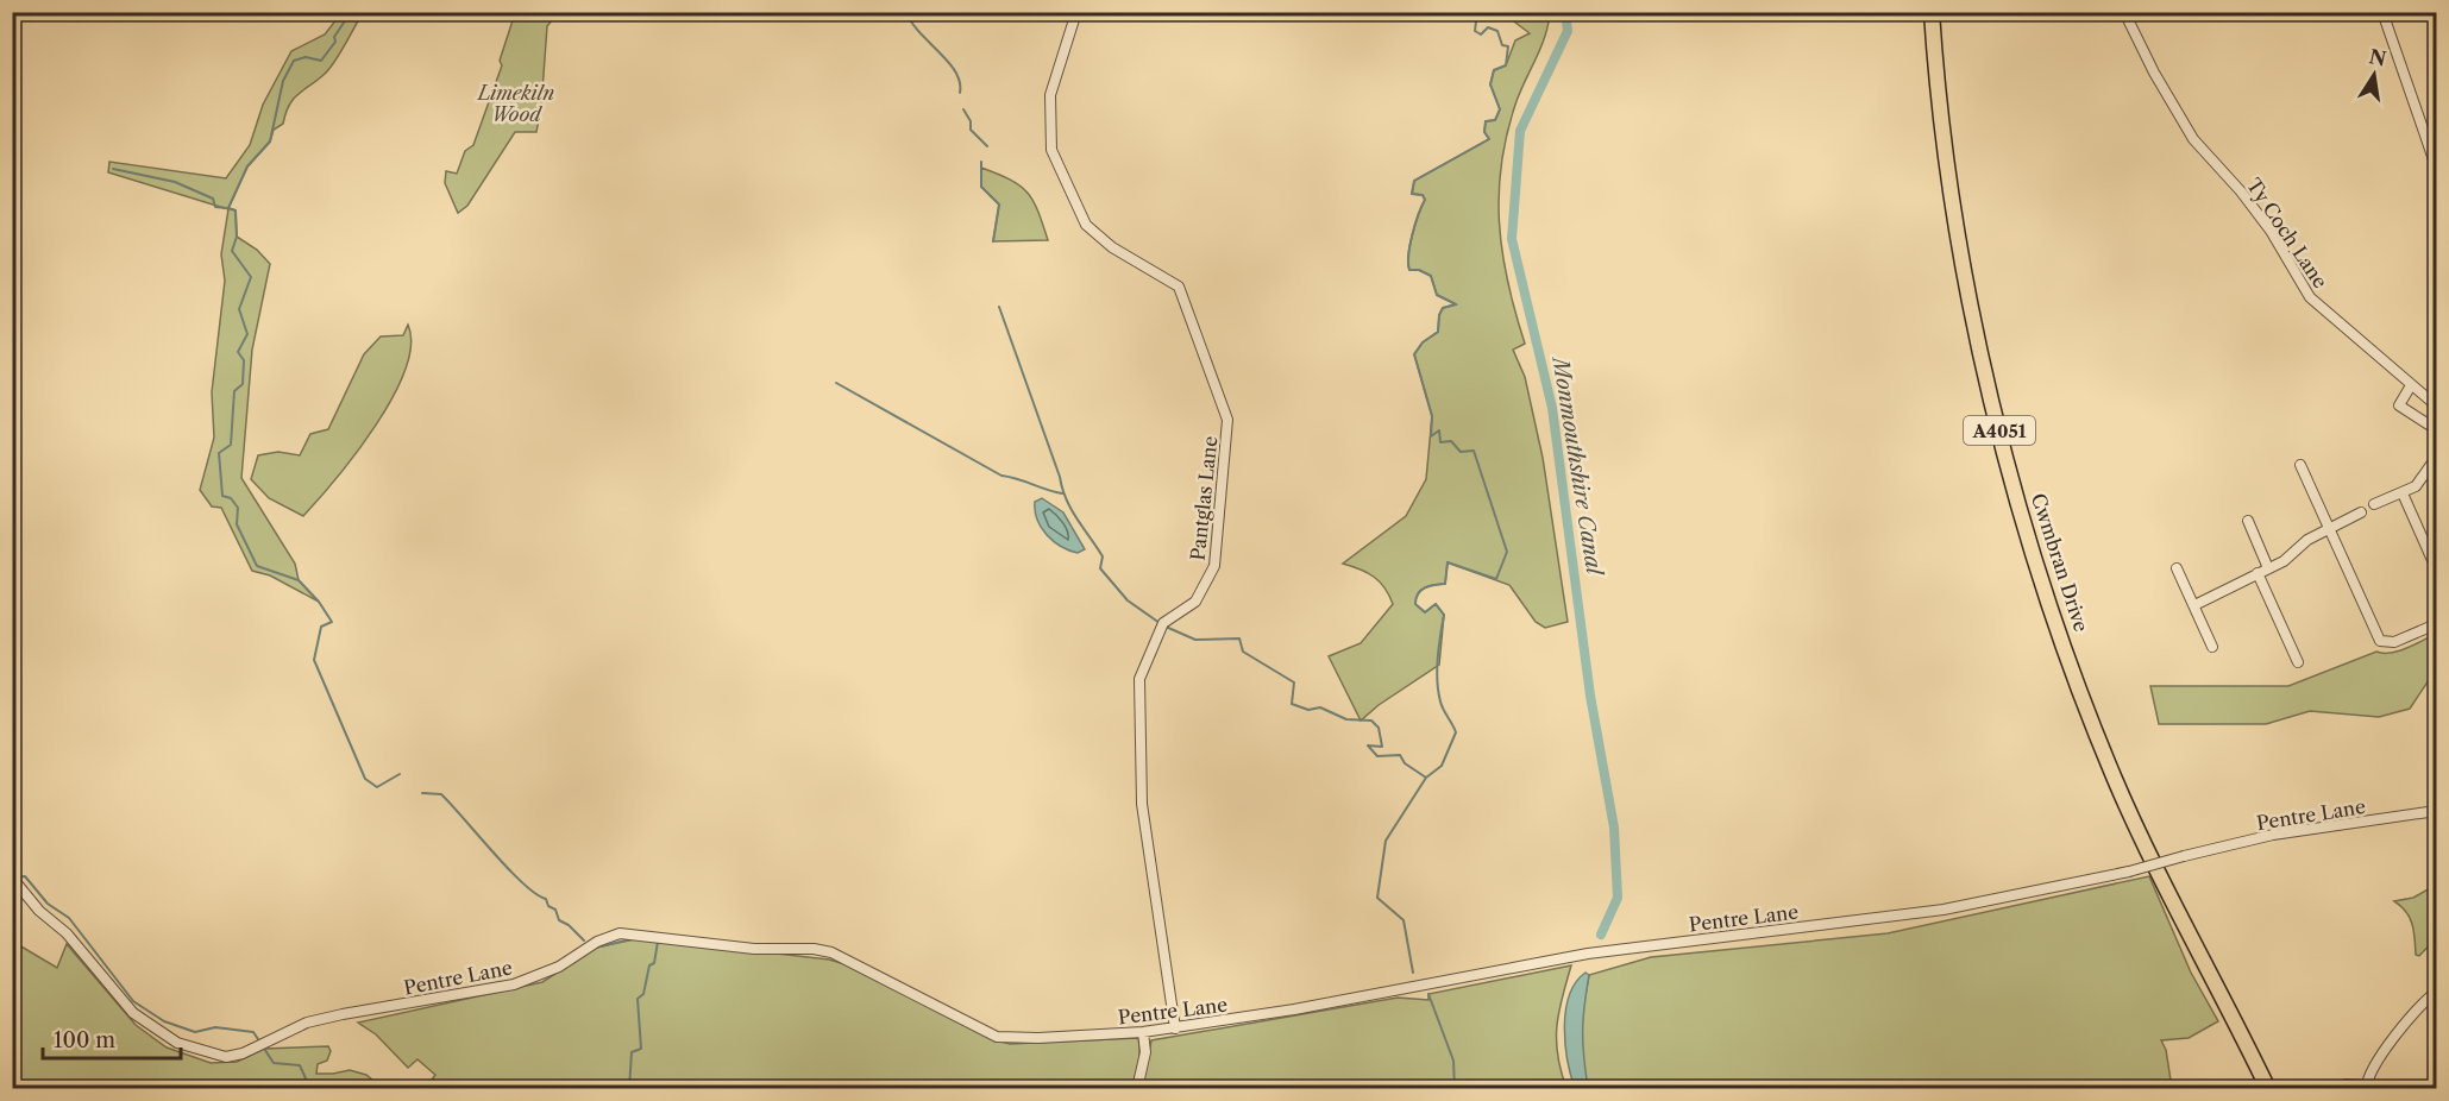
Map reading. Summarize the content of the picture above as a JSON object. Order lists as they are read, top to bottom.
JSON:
{
  "streets": {
    "main road": ["A4051", "Cwmbran Drive"],
    "street": ["Ty Coch Lane", "Pantglas Lane", "Pentre Lane"]
  },
  "crossings": [
    ["Pantglas Lane", "Pentre Lane"]
  ],
  "water": ["Monmouthshire Canal"],
  "parks": ["Limekiln Wood"],
  "scale_bar": "100 m",
  "north": "top"
}
